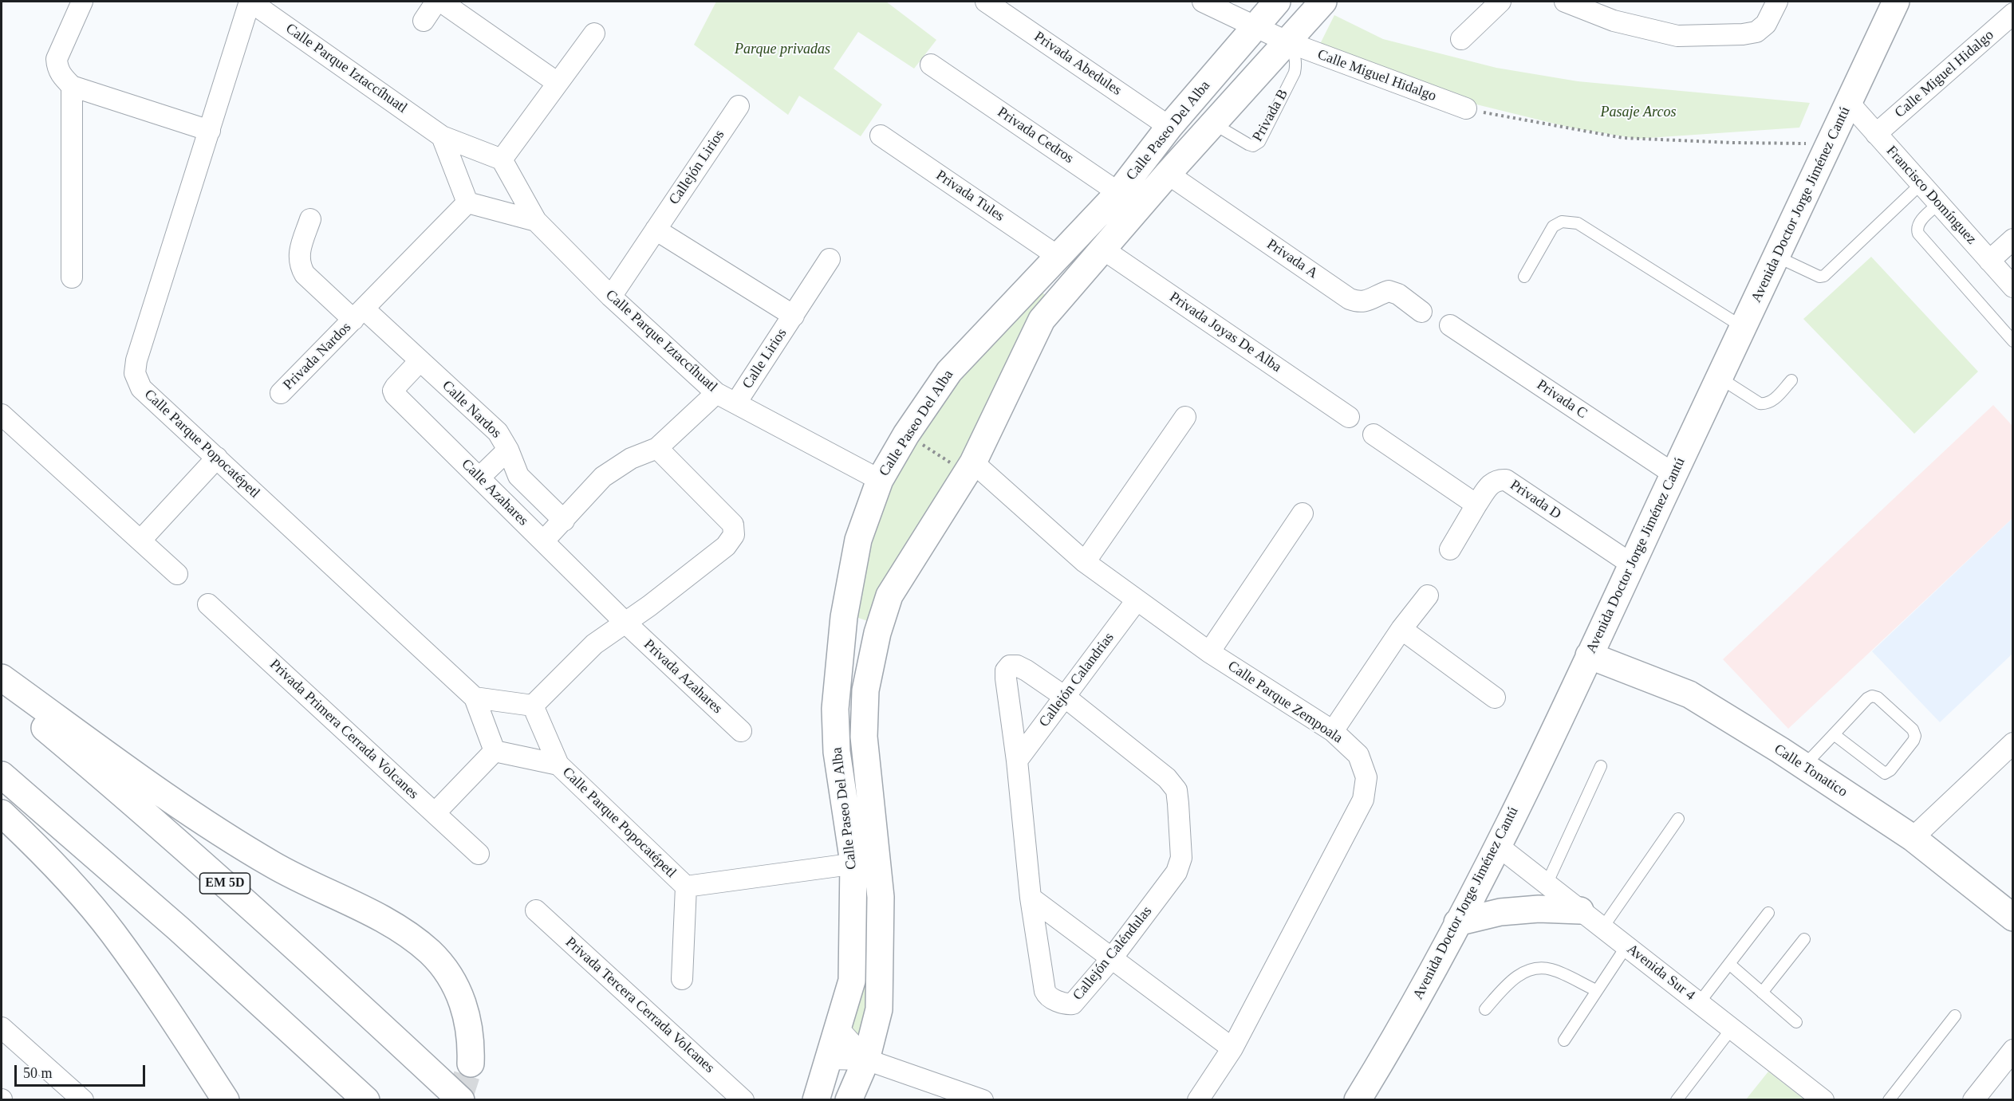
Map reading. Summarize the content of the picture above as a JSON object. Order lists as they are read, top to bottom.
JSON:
{
  "streets": {
    "main road": [
      "Calle Paseo Del Alba",
      "Avenida Doctor Jorge Jiménez Cantú",
      "Calle Tonatico",
      "EM 5D"
    ],
    "street": [
      "Privada Abedules",
      "Calle Parque Iztaccíhuatl",
      "Calle Miguel Hidalgo",
      "Privada Cedros",
      "Callejón Lirios",
      "Francisco Domínguez",
      "Privada Tules",
      "Privada A",
      "Privada Joyas De Alba",
      "Privada Nardos",
      "Calle Lirios",
      "Privada C",
      "Calle Nardos",
      "Calle Parque Popocatépetl",
      "Calle Azahares",
      "Privada D",
      "Privada Azahares",
      "Callejón Calandrias",
      "Calle Parque Zempoala",
      "Privada Primera Cerrada Volcanes",
      "Callejón Caléndulas",
      "Avenida Sur 4",
      "Privada Tercera Cerrada Volcanes"
    ],
    "lane": ["Privada B"]
  },
  "crossings": [
    ["Privada Abedules", "Calle Paseo Del Alba"],
    ["Calle Parque Iztaccíhuatl", "Calle Paseo Del Alba"],
    ["Calle Parque Iztaccíhuatl", "Calle Lirios"],
    ["Calle Parque Iztaccíhuatl", "Calle Parque Popocatépetl"],
    ["Calle Miguel Hidalgo", "Privada B"],
    ["Calle Miguel Hidalgo", "Calle Paseo Del Alba"],
    ["Calle Miguel Hidalgo", "Francisco Domínguez"],
    ["Privada B", "Calle Paseo Del Alba"],
    ["Calle Paseo Del Alba", "Privada Cedros"],
    ["Calle Paseo Del Alba", "Privada Tules"],
    ["Calle Paseo Del Alba", "Privada A"],
    ["Calle Paseo Del Alba", "Privada Joyas De Alba"],
    ["Calle Paseo Del Alba", "Calle Parque Popocatépetl"],
    ["Calle Paseo Del Alba", "Calle Parque Zempoala"],
    ["Francisco Domínguez", "Avenida Doctor Jorge Jiménez Cantú"],
    ["Avenida Doctor Jorge Jiménez Cantú", "Privada C"],
    ["Avenida Doctor Jorge Jiménez Cantú", "Privada D"],
    ["Avenida Doctor Jorge Jiménez Cantú", "Calle Tonatico"],
    ["Avenida Doctor Jorge Jiménez Cantú", "Avenida Sur 4"],
    ["Privada Nardos", "Calle Nardos"],
    ["Calle Nardos", "Calle Azahares"],
    ["Calle Azahares", "Privada Azahares"],
    ["Callejón Calandrias", "Calle Parque Zempoala"],
    ["Callejón Calandrias", "Callejón Caléndulas"]
  ],
  "parks": ["Parque privadas", "Pasaje Arcos"],
  "scale_bar": "50 m"
}
